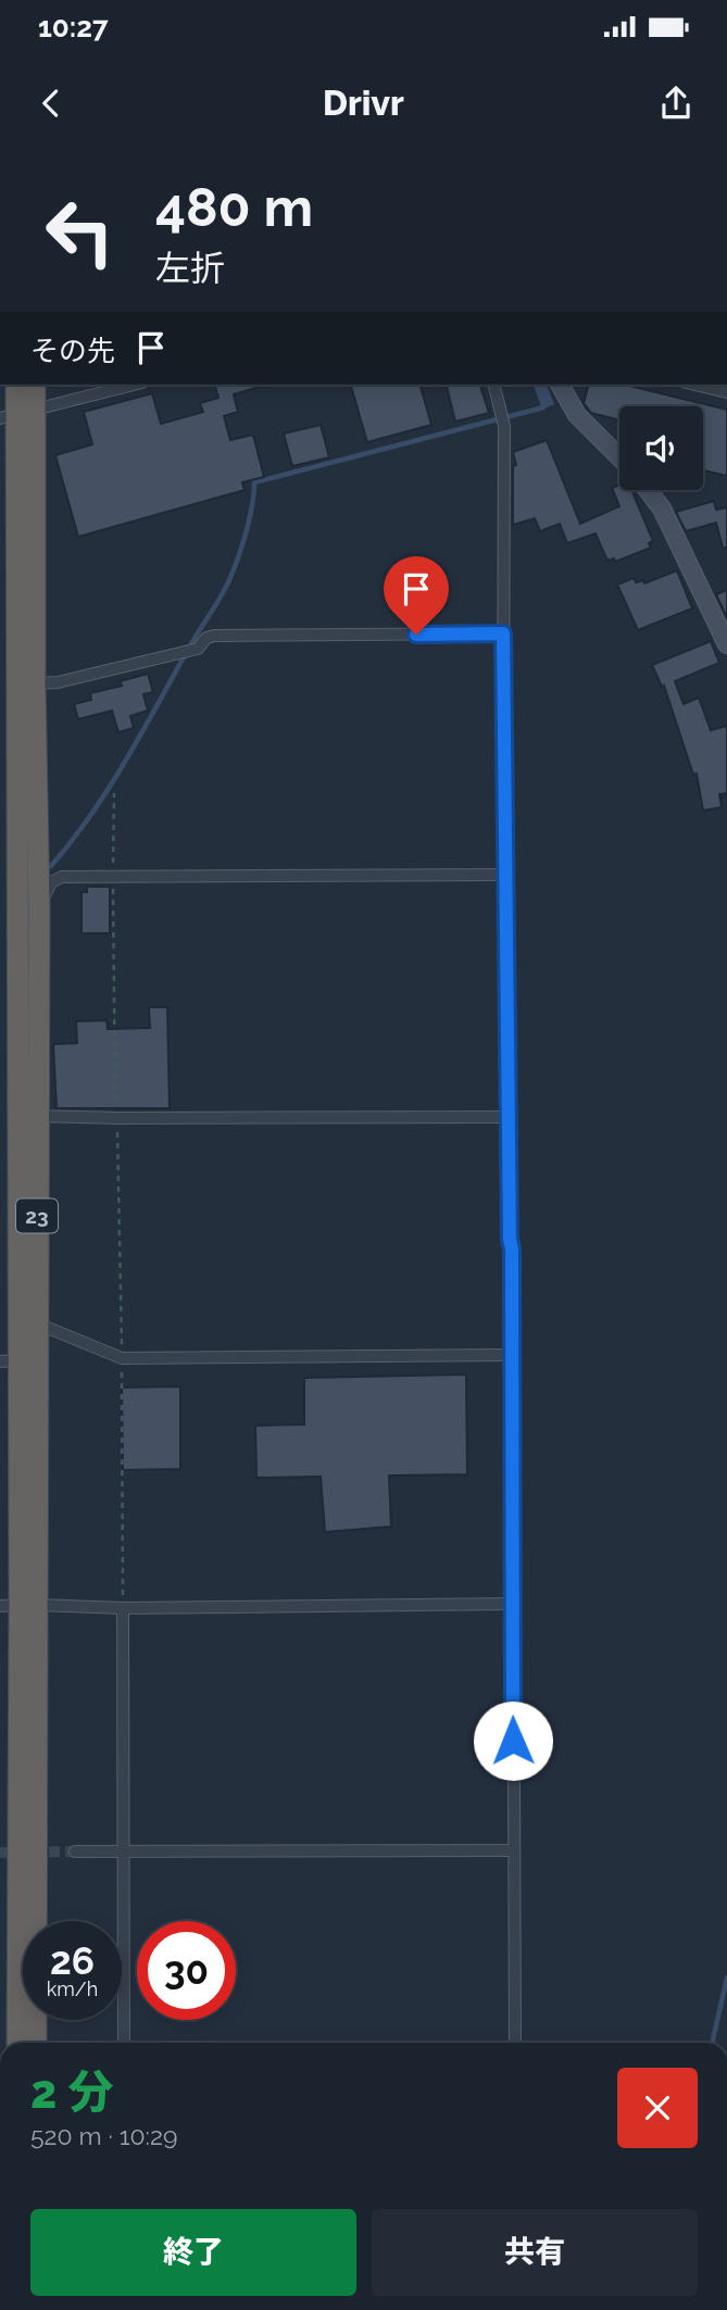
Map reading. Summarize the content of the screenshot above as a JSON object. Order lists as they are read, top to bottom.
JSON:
{
  "streets": {
    "highway": ["23"]
  },
  "page": {
    "status": "10:27",
    "header": "Drivr",
    "turn": ["480 m", "左折"],
    "then": "その先",
    "speed": "26 km/h",
    "limit": "30",
    "heading": ["2 分", "520 m · 10:29"],
    "buttons": ["終了", "共有"]
  }
}
